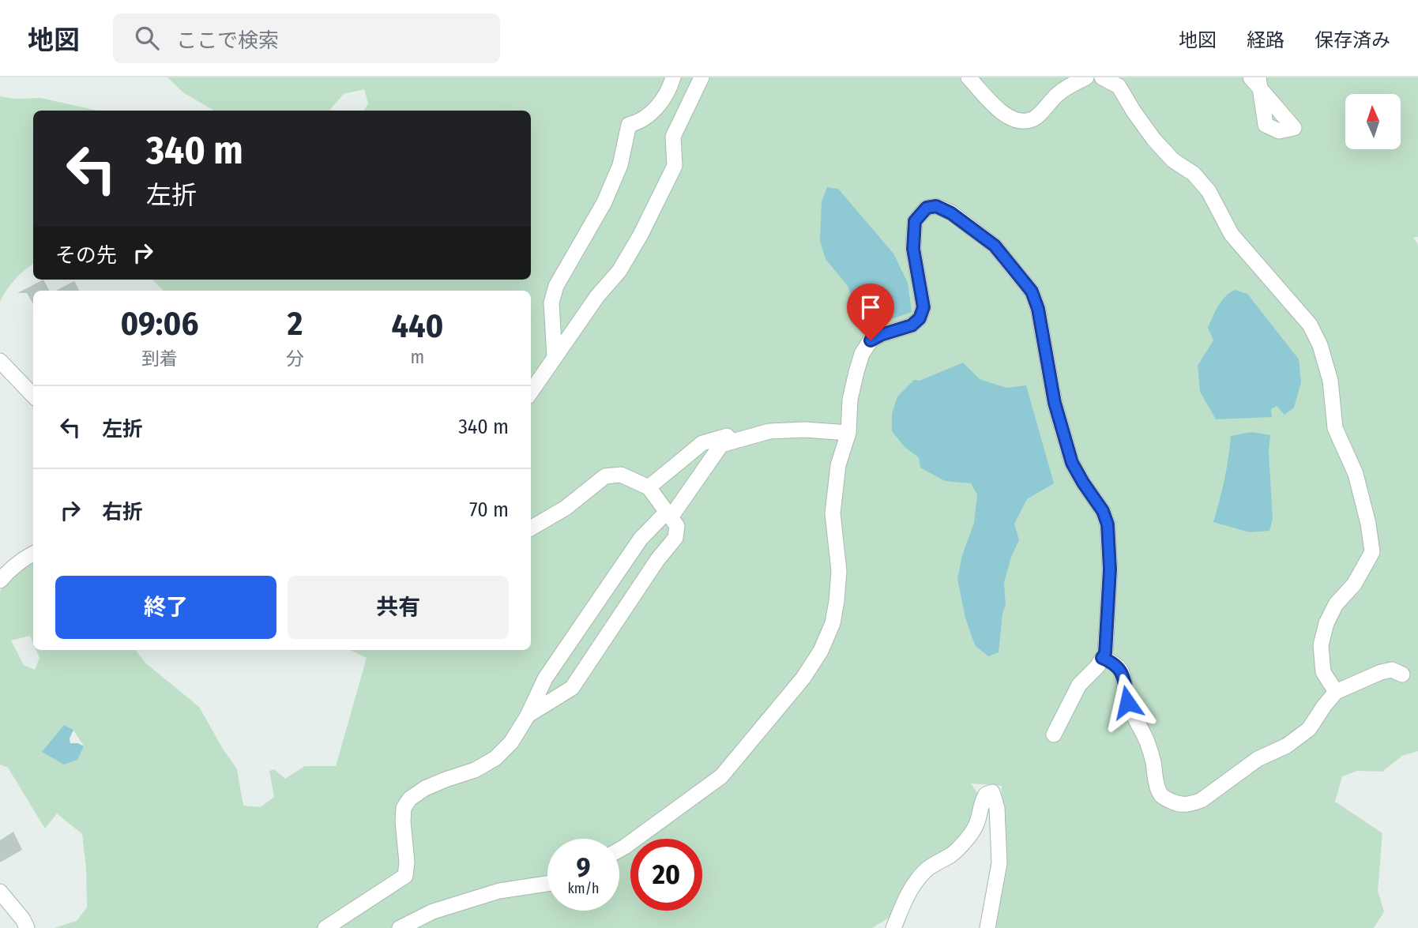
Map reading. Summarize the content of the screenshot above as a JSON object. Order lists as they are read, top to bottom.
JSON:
{
  "north": "top",
  "page": {
    "header": "地図",
    "search": "ここで検索",
    "nav": ["地図", "経路", "保存済み"],
    "turn": ["340 m", "左折"],
    "then": "その先",
    "eta": [
      "09:06",
      "到着",
      "2",
      "分",
      "440",
      "m"
    ],
    "list": [
      {
        "name": "左折",
        "value": "340 m"
      },
      {
        "name": "右折",
        "value": "70 m"
      }
    ],
    "buttons": ["終了", "共有"],
    "speed": "9 km/h",
    "limit": "20"
  }
}
